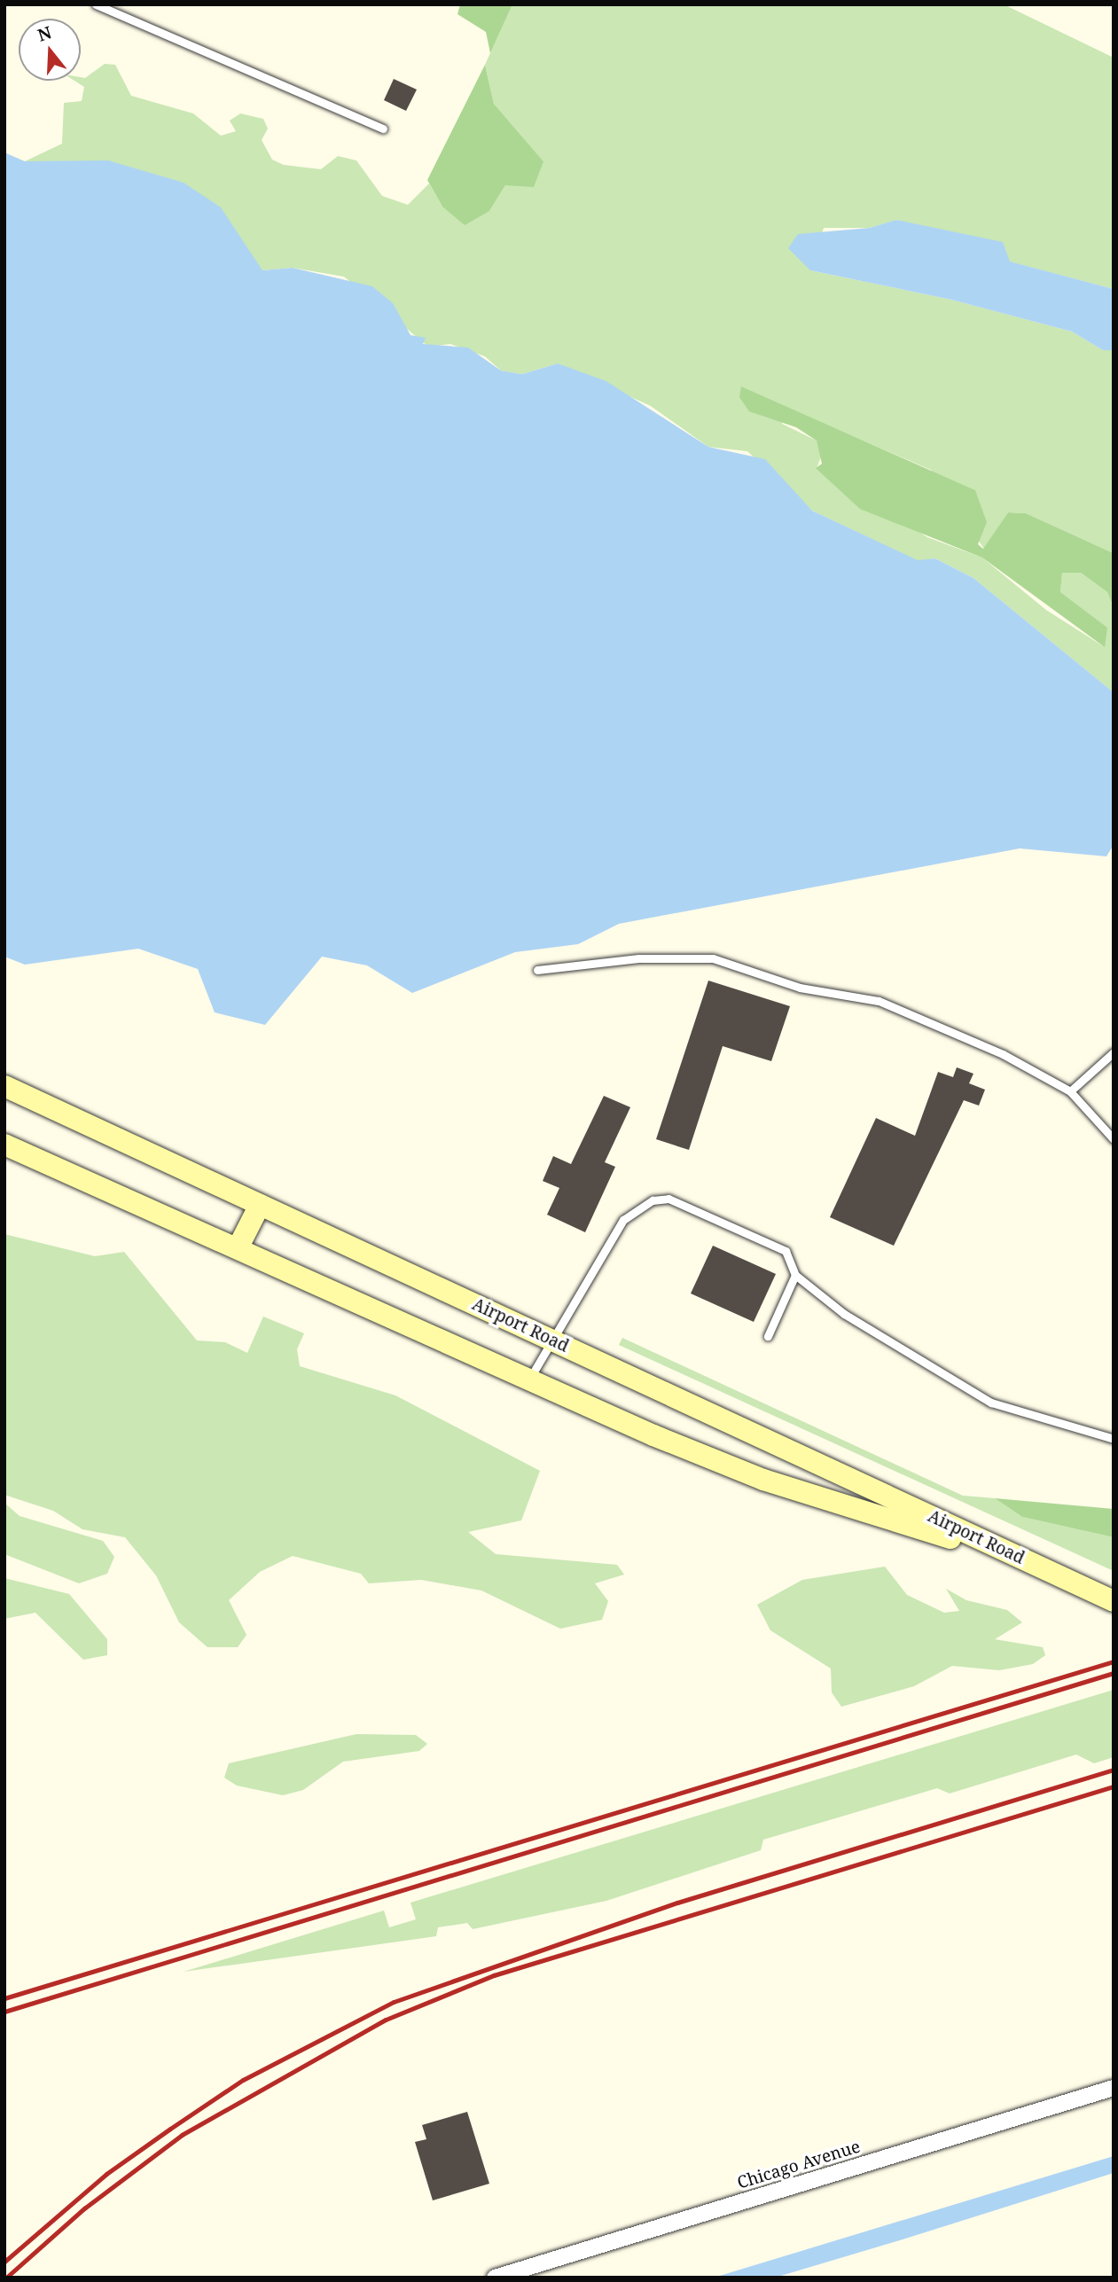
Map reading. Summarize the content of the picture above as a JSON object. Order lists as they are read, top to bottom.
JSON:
{
  "streets": {
    "main road": ["Airport Road"],
    "street": ["Chicago Avenue"]
  },
  "north": "top"
}
